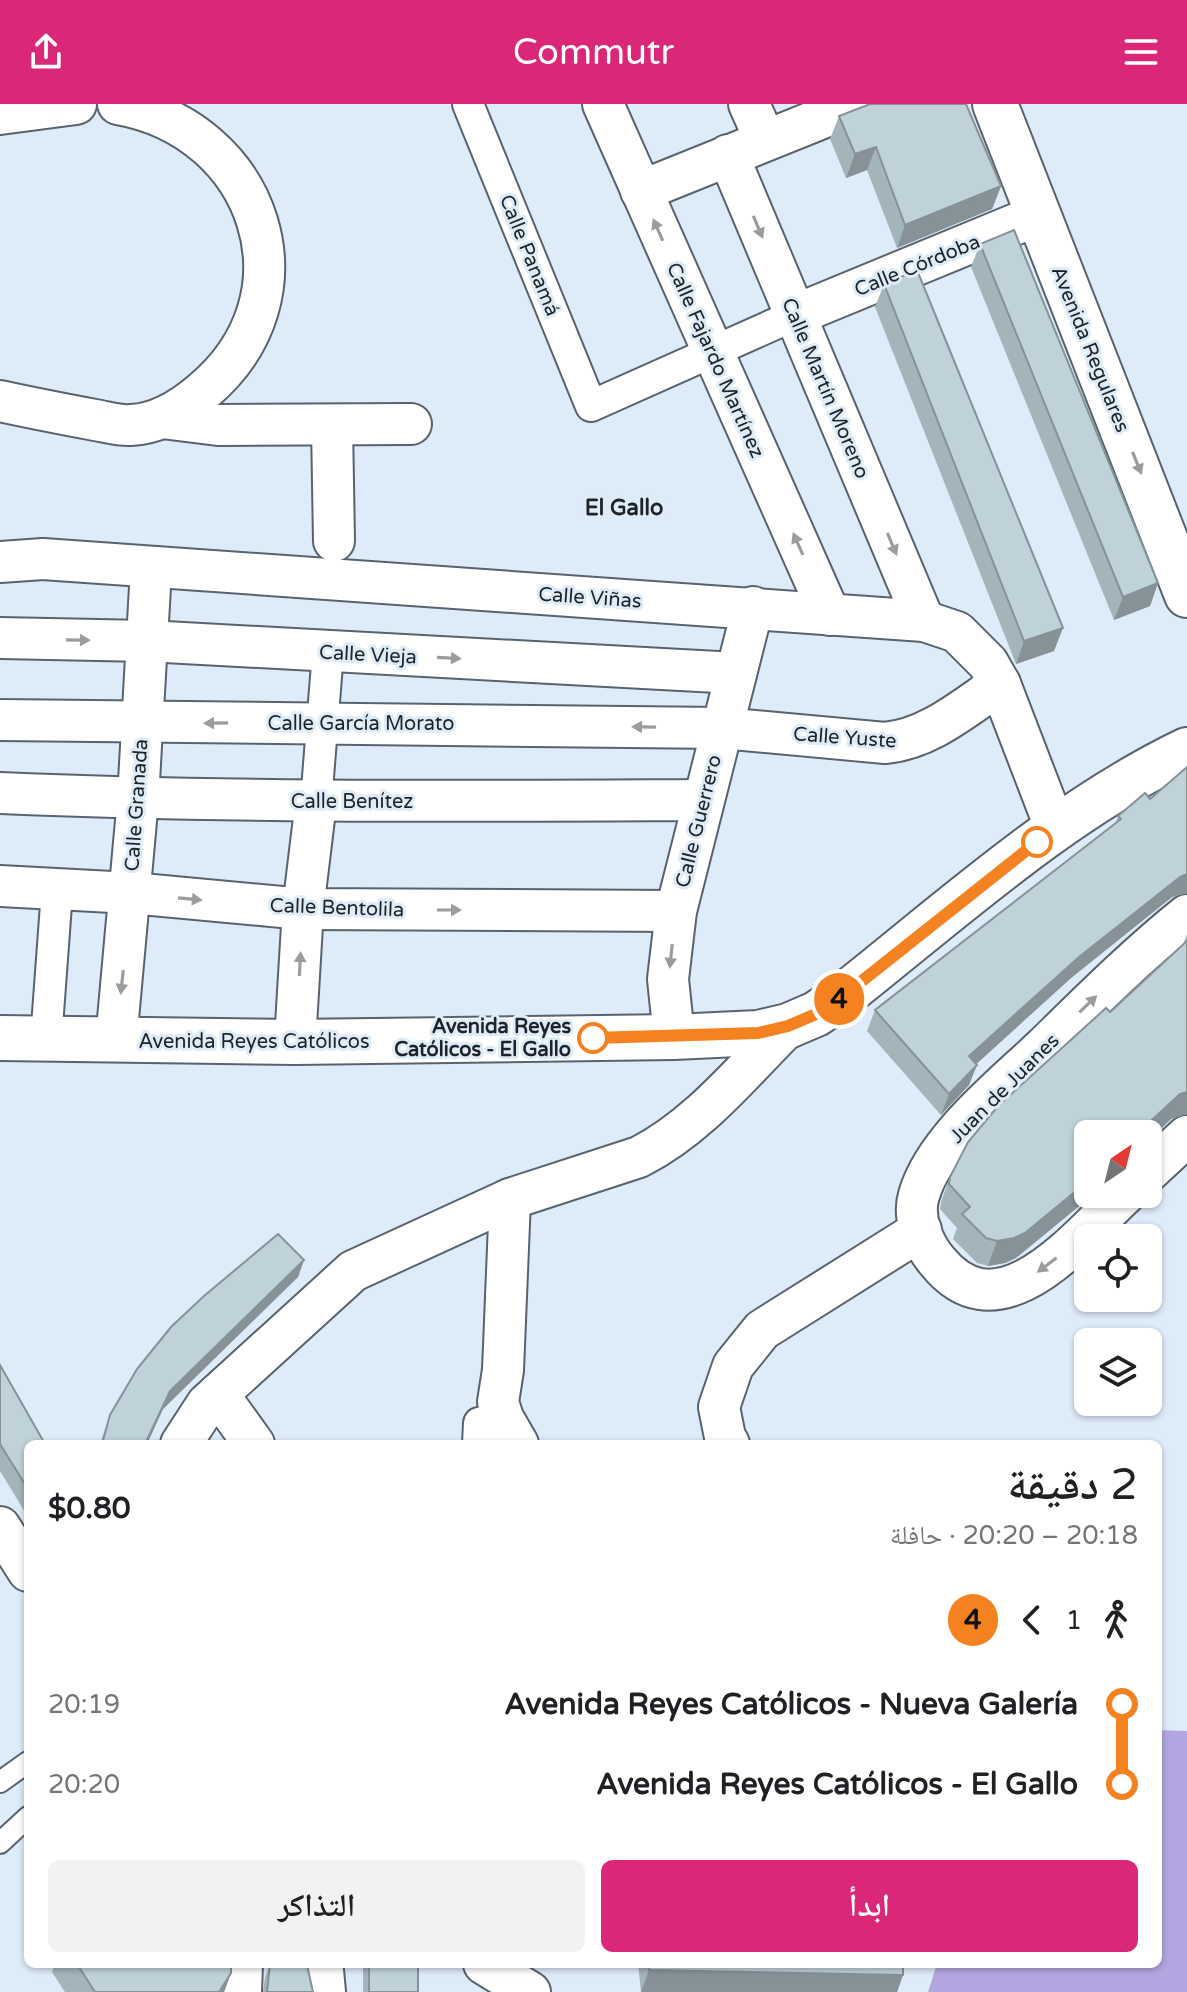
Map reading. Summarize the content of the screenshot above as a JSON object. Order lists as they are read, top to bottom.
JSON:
{
  "streets": {
    "main road": ["Avenida Regulares", "Avenida Reyes Católicos"],
    "street": [
      "Calle Panamá",
      "Calle Córdoba",
      "Calle Fajardo Martínez",
      "Calle Martín Moreno",
      "Calle Viñas",
      "Calle Vieja",
      "Calle García Morato",
      "Calle Yuste",
      "Calle Benítez",
      "Calle Granada",
      "Calle Guerrero",
      "Calle Bentolila",
      "Juan de Juanes"
    ]
  },
  "crossings": [
    ["Calle Panamá", "Calle Fajardo Martínez"],
    ["Calle Córdoba", "Avenida Regulares"],
    ["Calle Córdoba", "Calle Martín Moreno"],
    ["Calle Fajardo Martínez", "Calle Viñas"],
    ["Calle Martín Moreno", "Calle Viñas"],
    ["Calle Viñas", "Calle Yuste"],
    ["Calle Viñas", "Calle Granada"],
    ["Calle Viñas", "Calle Guerrero"],
    ["Calle Viñas", "Avenida Reyes Católicos"],
    ["Calle Vieja", "Calle Granada"],
    ["Calle Vieja", "Calle Guerrero"],
    ["Calle García Morato", "Calle Yuste"],
    ["Calle García Morato", "Calle Granada"],
    ["Calle García Morato", "Calle Guerrero"],
    ["Calle Yuste", "Calle Guerrero"],
    ["Calle Benítez", "Calle Granada"],
    ["Calle Benítez", "Calle Guerrero"],
    ["Calle Granada", "Calle Bentolila"],
    ["Calle Granada", "Avenida Reyes Católicos"],
    ["Calle Guerrero", "Calle Bentolila"],
    ["Calle Guerrero", "Avenida Reyes Católicos"]
  ],
  "one_way": [
    "Avenida Regulares",
    "Calle Fajardo Martínez",
    "Calle Martín Moreno",
    "Calle Bentolila"
  ],
  "districts": ["El Gallo"],
  "places": ["Avenida Reyes Católicos - El Gallo"],
  "lines": ["bus line 4"],
  "north": "top right",
  "page": {
    "header": "Commutr",
    "on_map": "4",
    "heading": ["2 دقيقة", "20:18 – 20:20 · حافلة", "$0.80"],
    "legs": ["1", "4"],
    "list": [
      {
        "name": "Avenida Reyes Católicos - Nueva Galería",
        "value": "20:19"
      },
      {
        "name": "Avenida Reyes Católicos - El Gallo",
        "value": "20:20"
      }
    ],
    "buttons": ["ابدأ", "التذاكر"]
  }
}
